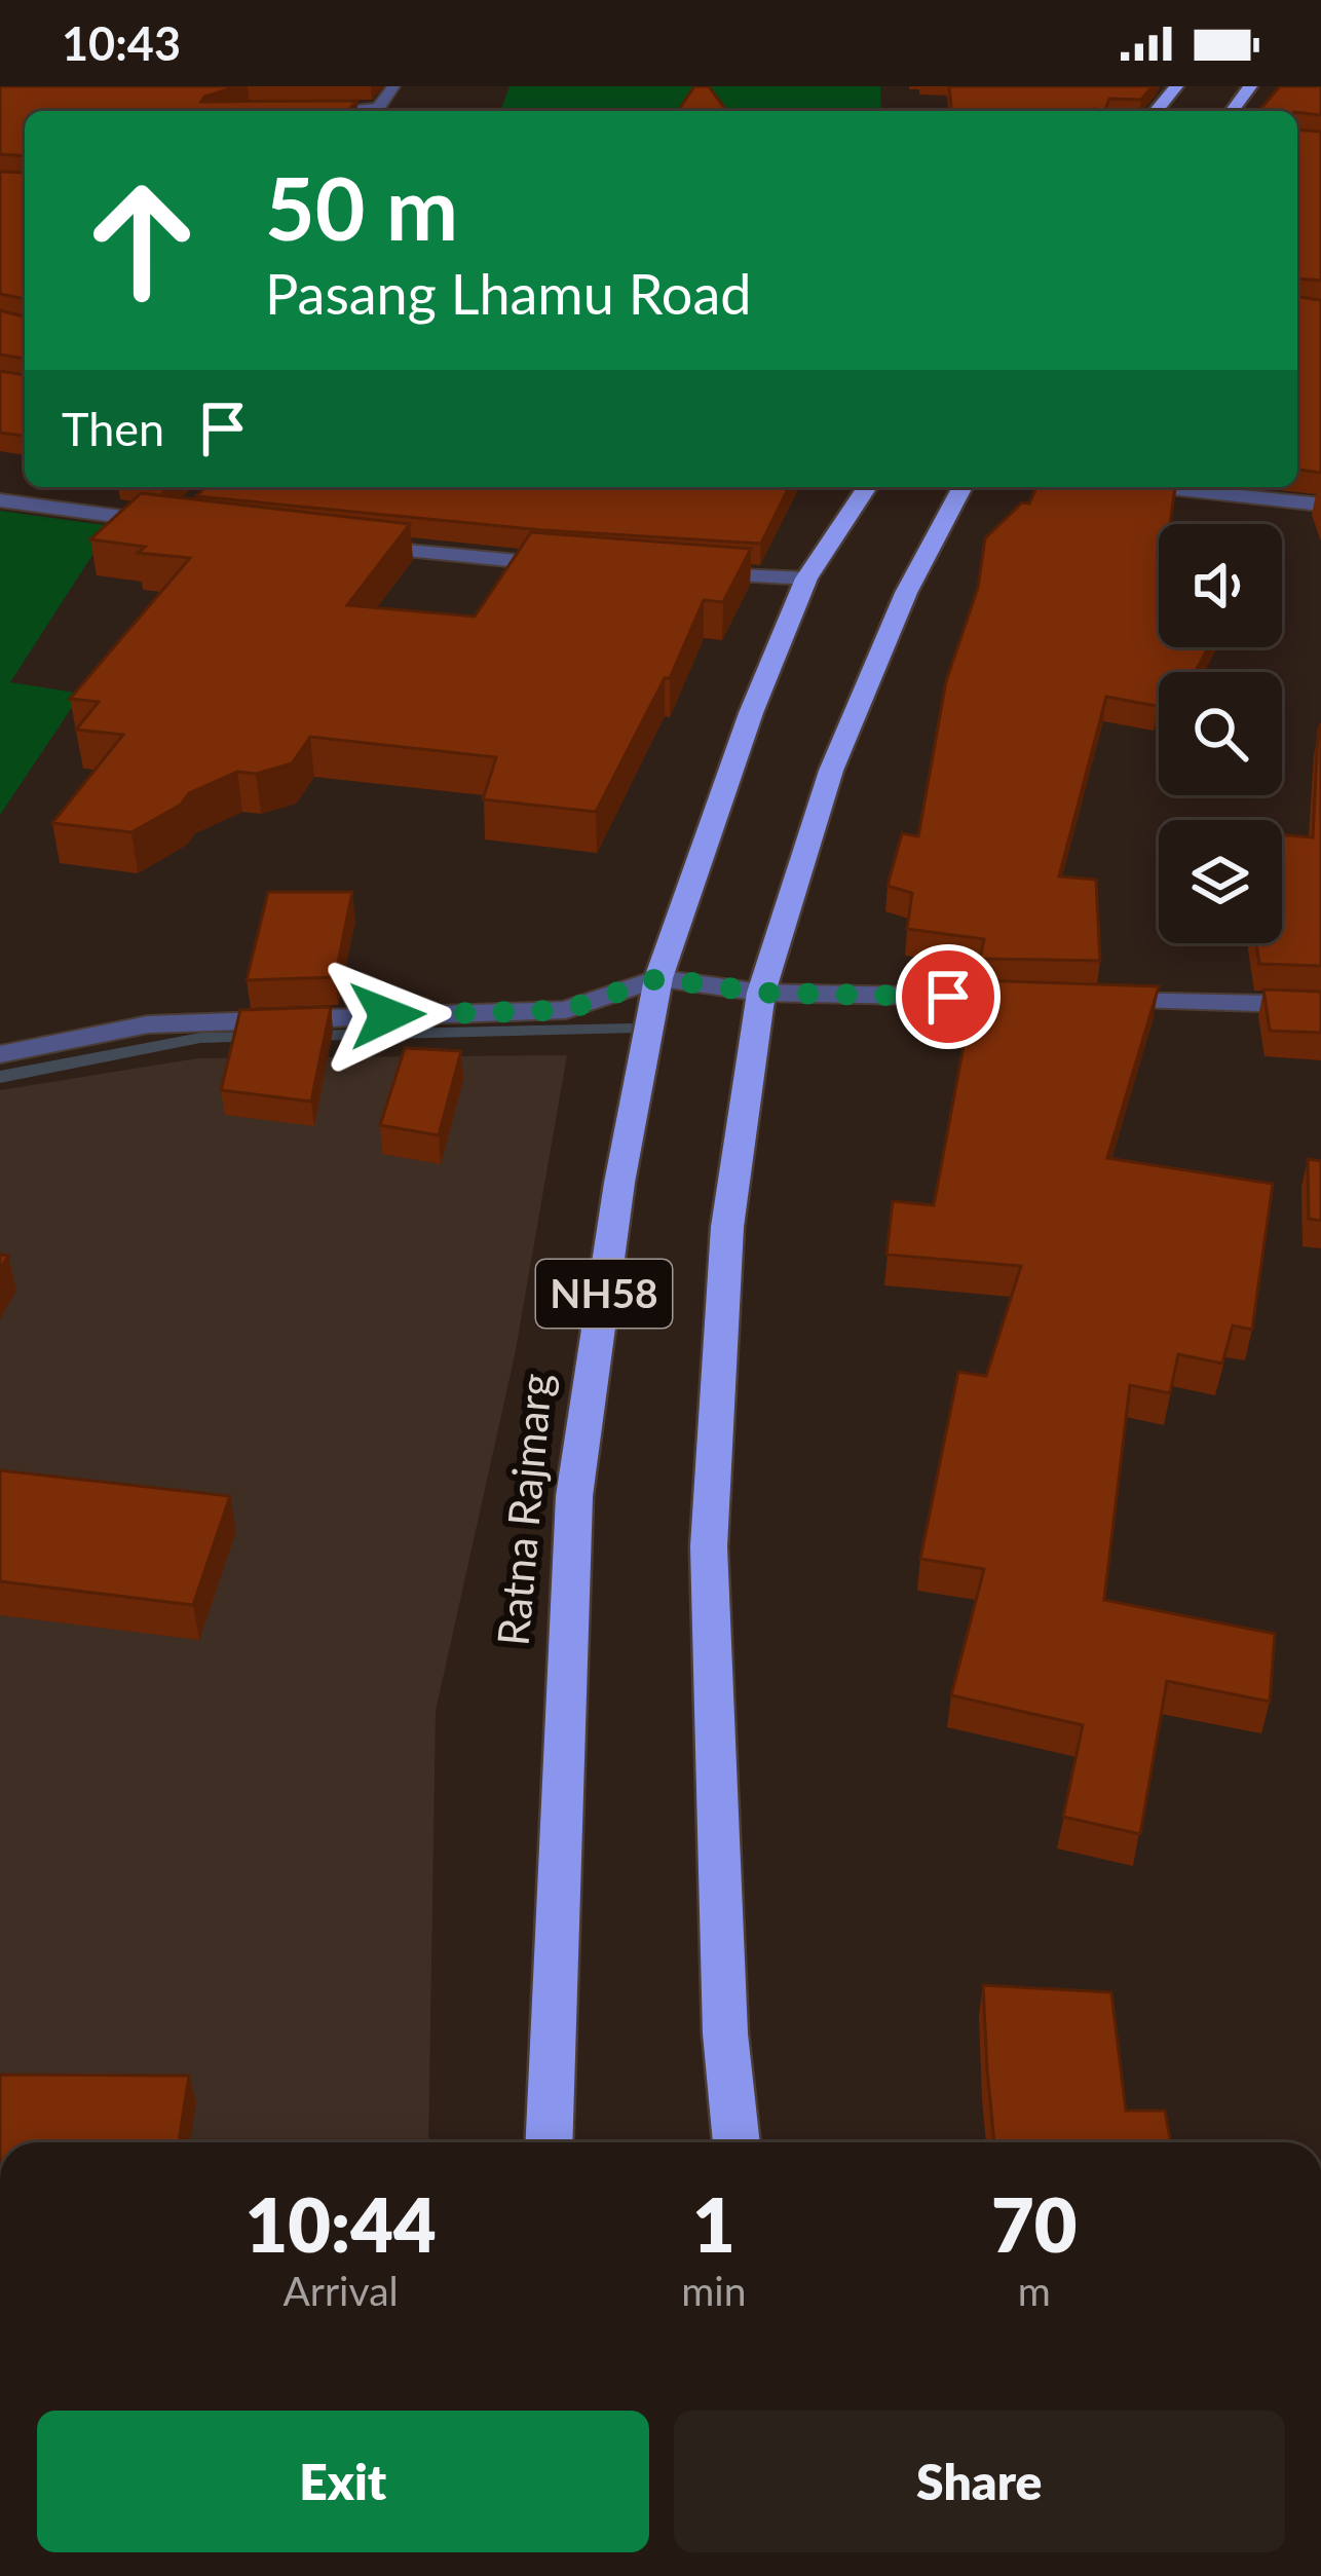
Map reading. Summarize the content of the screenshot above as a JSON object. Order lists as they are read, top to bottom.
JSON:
{
  "streets": {
    "highway": ["NH58", "Ratna Rajmarg"]
  },
  "page": {
    "status": "10:43",
    "turn": ["50 m", "Pasang Lhamu Road"],
    "then": "Then",
    "eta": [
      "10:44",
      "Arrival",
      "1",
      "min",
      "70",
      "m"
    ],
    "buttons": ["Exit", "Share"]
  }
}
